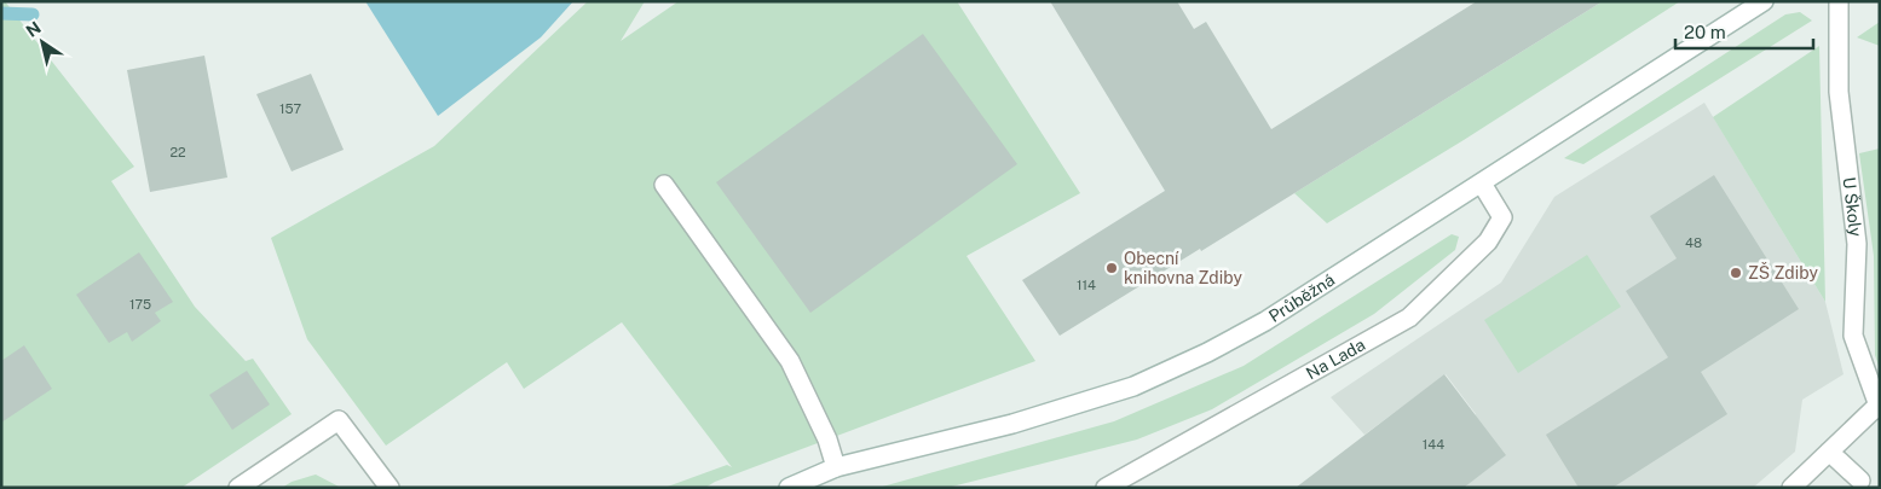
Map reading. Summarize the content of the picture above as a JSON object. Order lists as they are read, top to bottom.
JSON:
{
  "streets": {
    "street": ["U Školy", "Průběžná", "Na Lada"]
  },
  "crossings": [
    ["Průběžná", "Na Lada"]
  ],
  "places": ["Obecní knihovna Zdiby", "ZŠ Zdiby"],
  "house_numbers": [
    "157",
    "22",
    "48",
    "114",
    "175",
    "144"
  ],
  "scale_bar": "20 m",
  "north": "top left"
}
